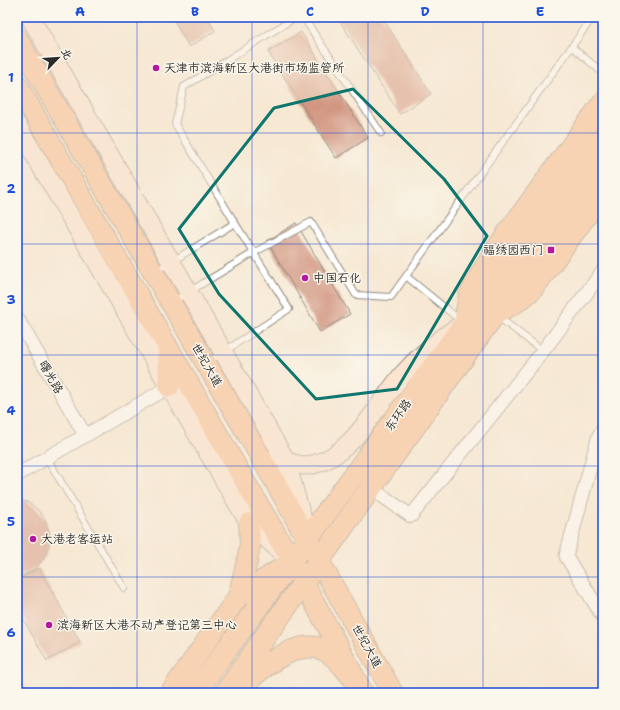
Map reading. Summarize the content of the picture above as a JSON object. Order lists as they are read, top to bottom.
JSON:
{
  "streets": {
    "highway": ["东环路"],
    "main road": ["世纪大道"],
    "street": ["曙光路"]
  },
  "crossings": [
    ["世纪大道", "东环路"]
  ],
  "places": {
    "other": [
      "天津市滨海新区大港街市场监管所",
      "中国石化",
      "大港老客运站",
      "滨海新区大港不动产登记第三中心"
    ],
    "transit": ["福绣园西门"]
  },
  "north": "top right",
  "grid": {
    "columns": [
      "A",
      "B",
      "C",
      "D",
      "E"
    ],
    "rows": [
      "1",
      "2",
      "3",
      "4",
      "5",
      "6"
    ]
  }
}
